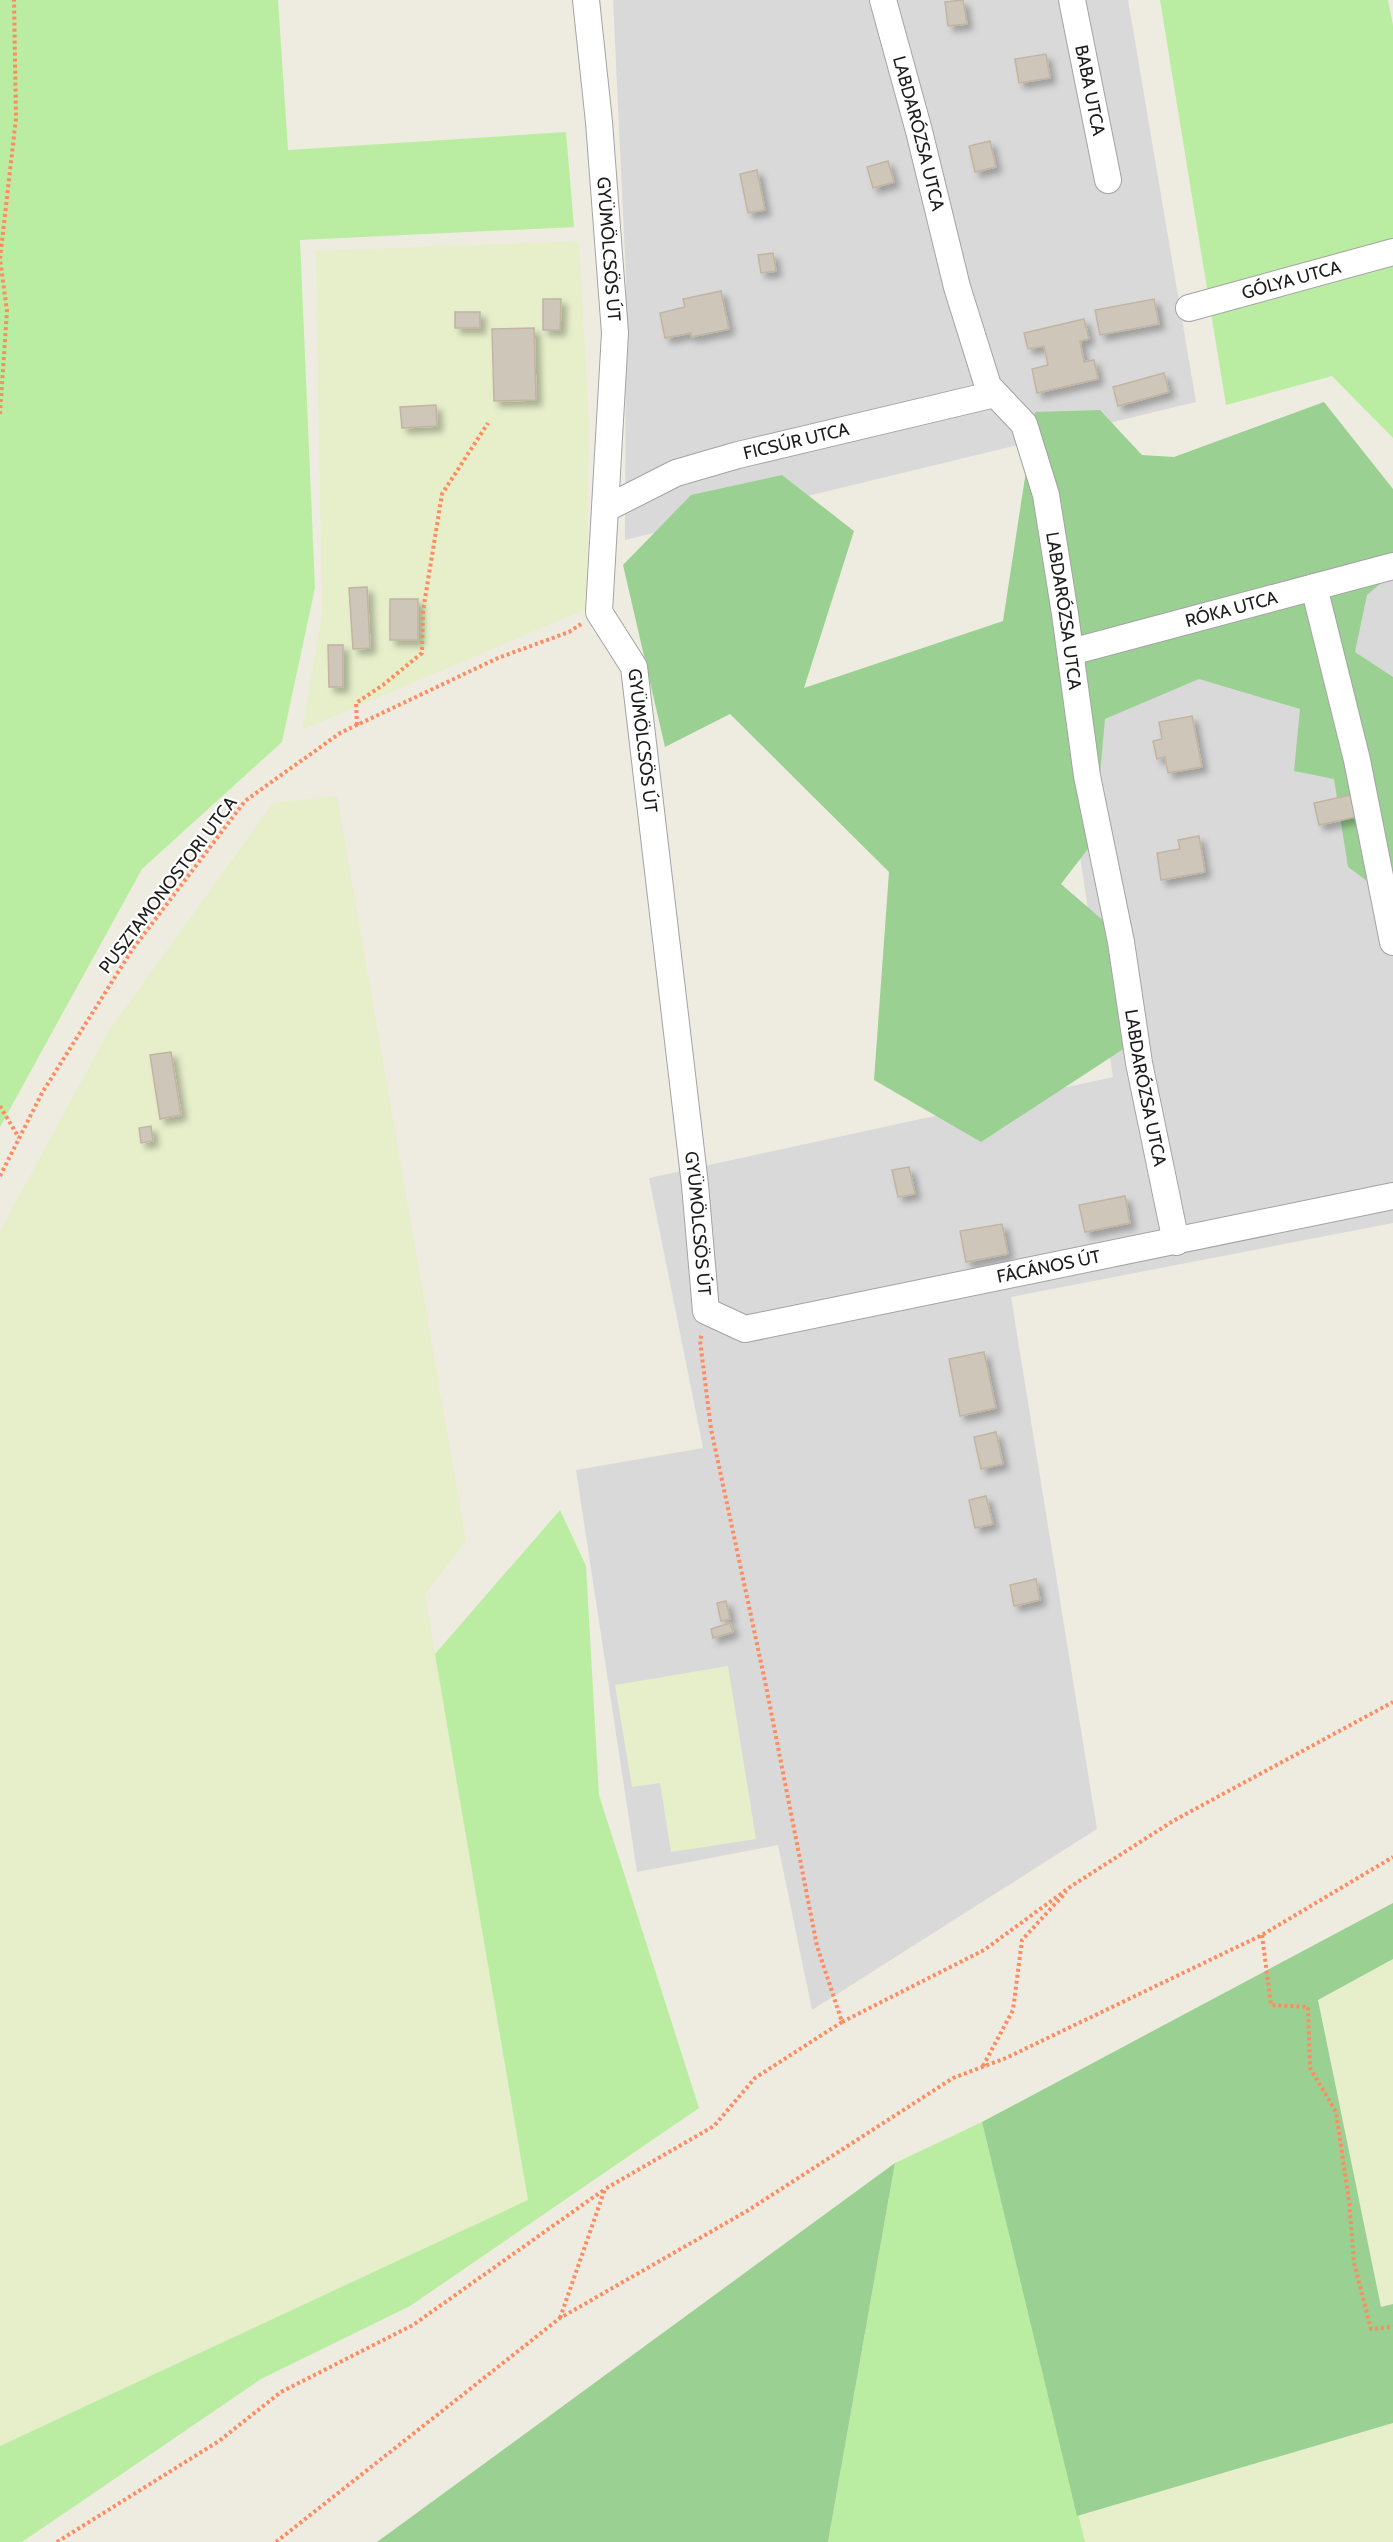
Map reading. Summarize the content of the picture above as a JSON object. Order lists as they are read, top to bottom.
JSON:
{
  "streets": {
    "street": [
      "BABA UTCA",
      "LABDARÓZSA UTCA",
      "GYÜMÖLCSÖS ÚT",
      "GÓLYA UTCA",
      "FICSÚR UTCA",
      "RÓKA UTCA",
      "FÁCÁNOS ÚT"
    ],
    "path": ["PUSZTAMONOSTORI UTCA"]
  },
  "crossings": [
    ["LABDARÓZSA UTCA", "FICSÚR UTCA"],
    ["LABDARÓZSA UTCA", "RÓKA UTCA"],
    ["LABDARÓZSA UTCA", "FÁCÁNOS ÚT"],
    ["GYÜMÖLCSÖS ÚT", "FICSÚR UTCA"],
    ["GYÜMÖLCSÖS ÚT", "PUSZTAMONOSTORI UTCA"],
    ["GYÜMÖLCSÖS ÚT", "FÁCÁNOS ÚT"]
  ]
}
